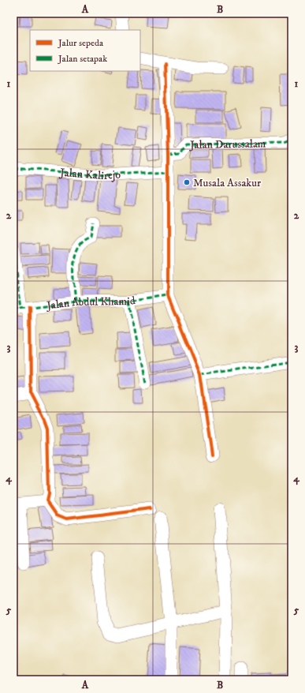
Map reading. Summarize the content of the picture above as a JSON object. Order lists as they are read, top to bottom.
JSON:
{
  "streets": {
    "street": ["Jalan Darussalam", "Jalan Kalirejo", "Jalan Abdul Khamid"]
  },
  "places": ["Musala Assakur"],
  "legend": ["Jalur sepeda", "Jalan setapak"],
  "grid": {
    "columns": ["A", "B"],
    "rows": [
      "1",
      "2",
      "3",
      "4",
      "5"
    ]
  }
}
